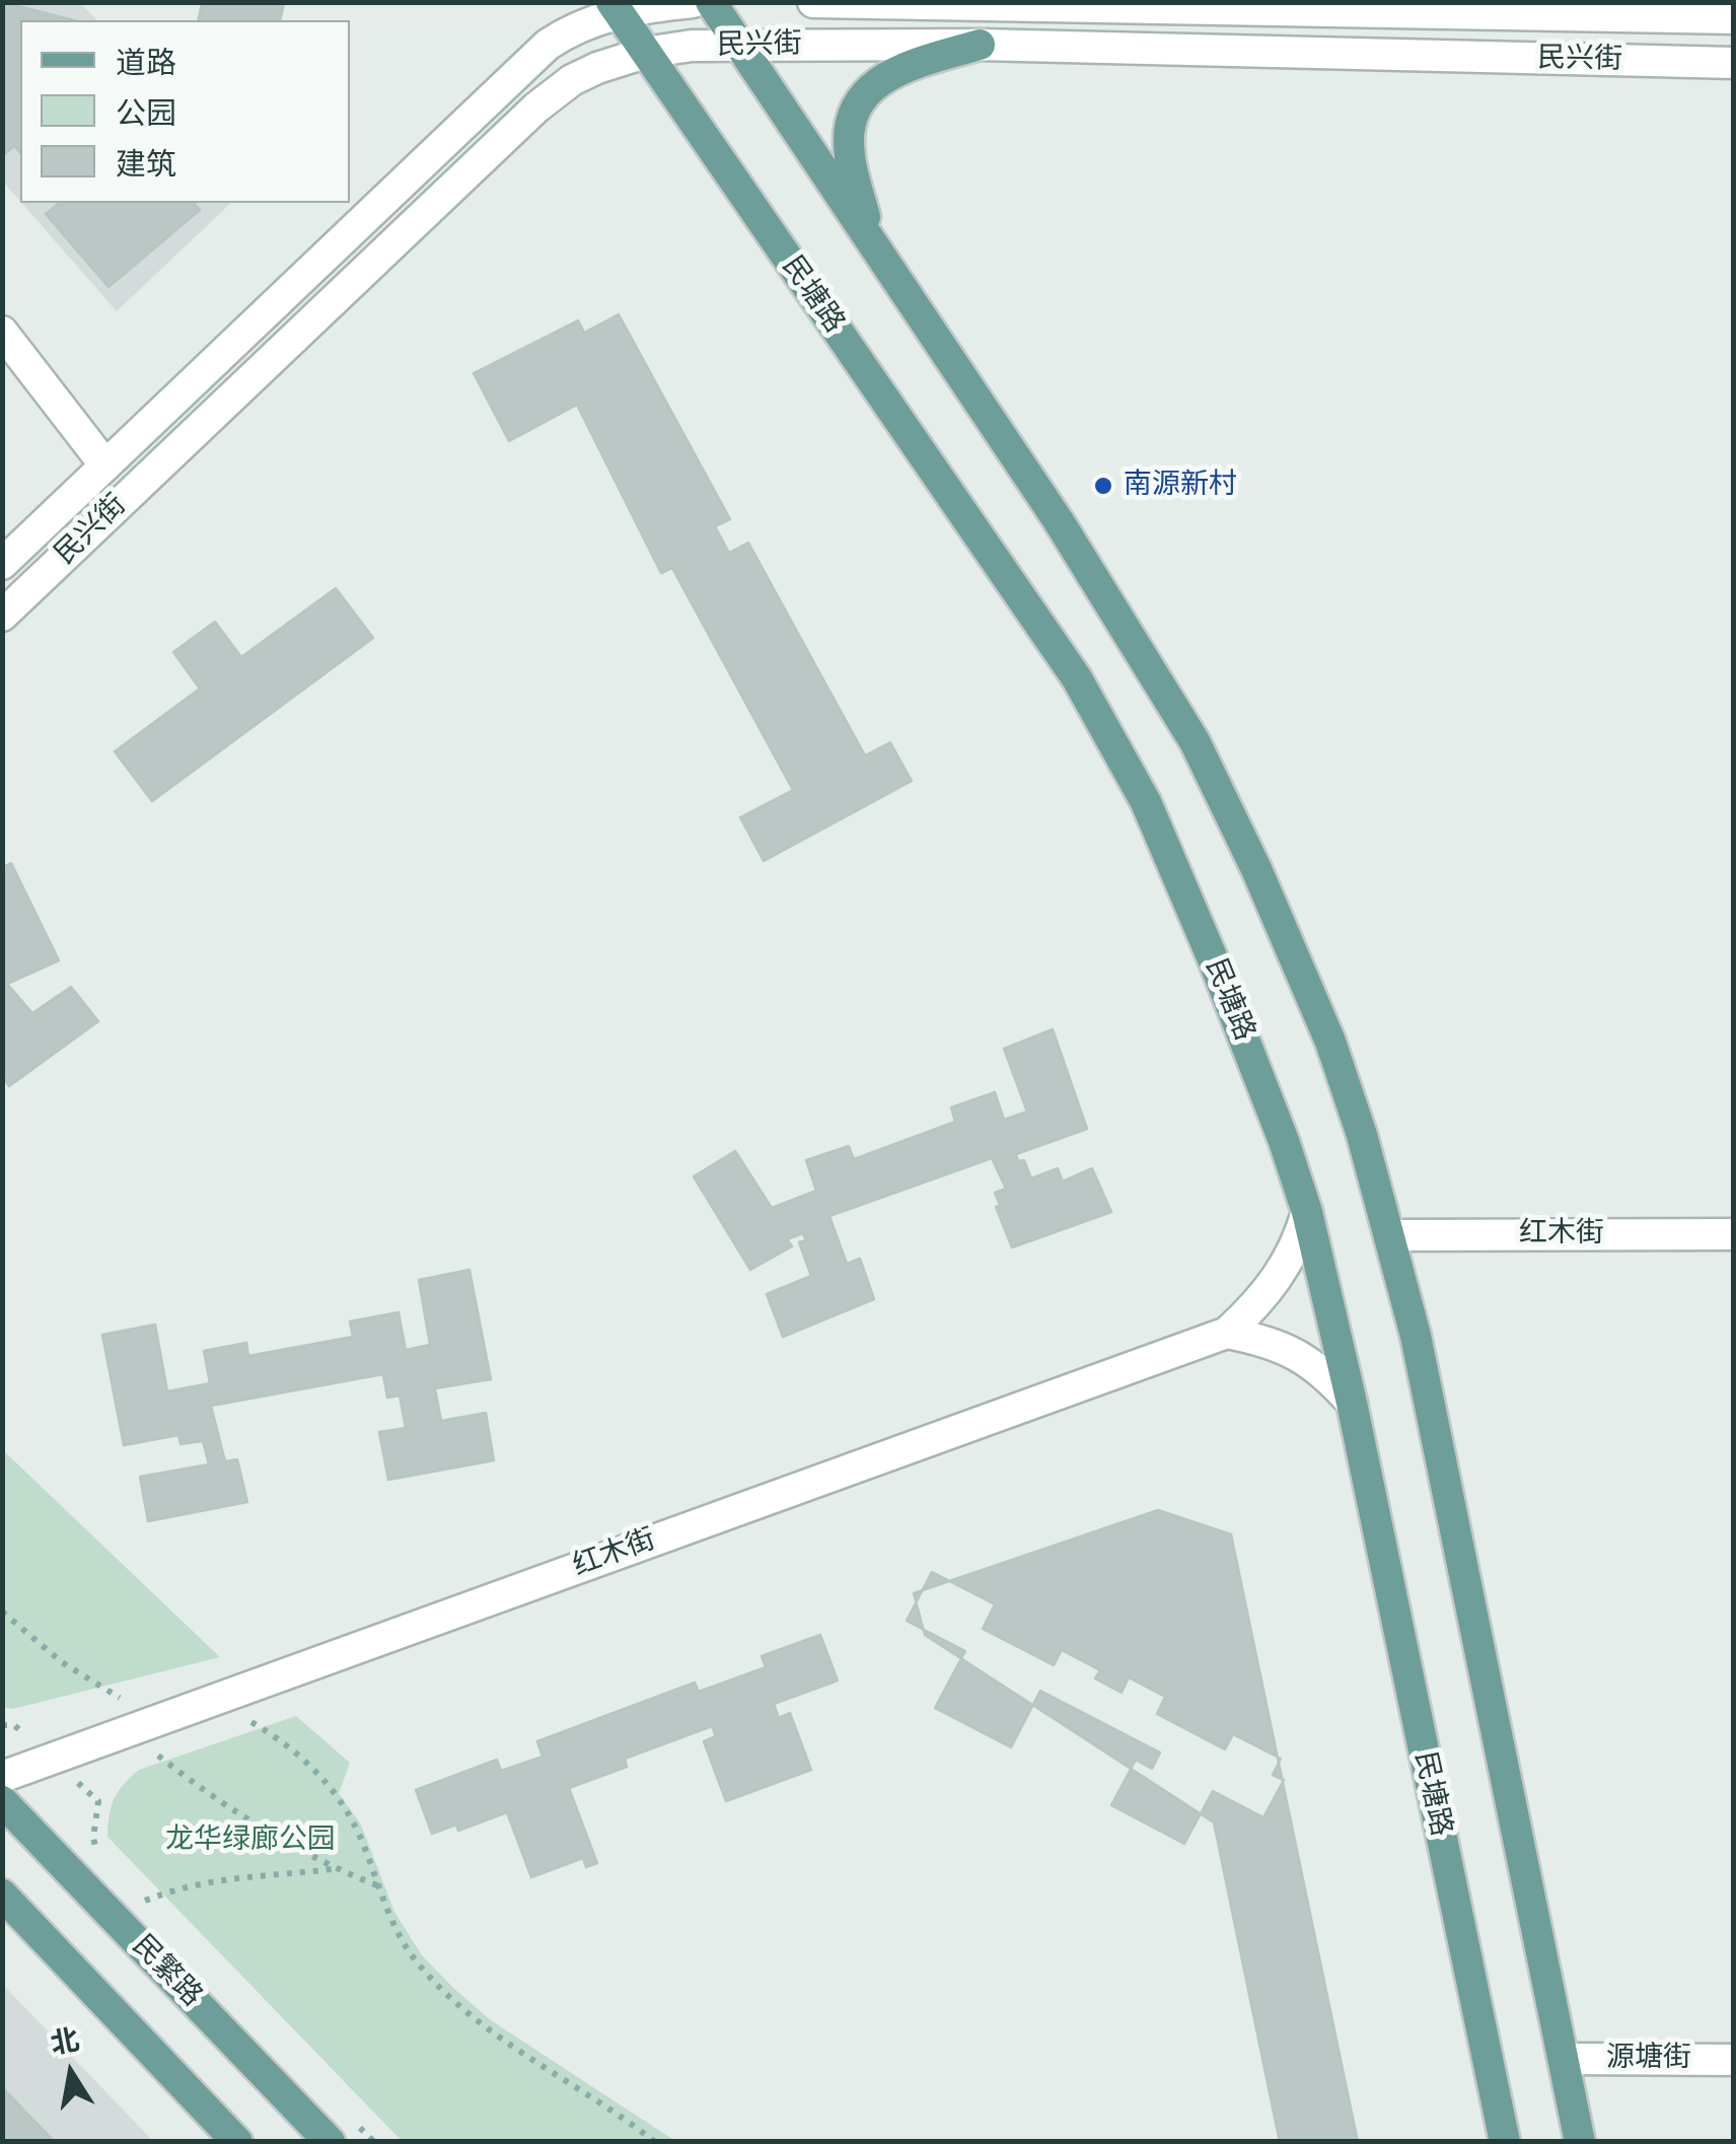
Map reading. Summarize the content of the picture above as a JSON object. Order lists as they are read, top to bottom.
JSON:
{
  "streets": {
    "main road": ["民塘路", "民繁路"],
    "street": ["民兴街", "红木街", "源塘街"]
  },
  "crossings": [
    ["民兴街", "民塘路"],
    ["民塘路", "红木街"]
  ],
  "parks": ["龙华绿廊公园"],
  "places": ["南源新村"],
  "legend": ["道路", "公园", "建筑"],
  "north": "top"
}
